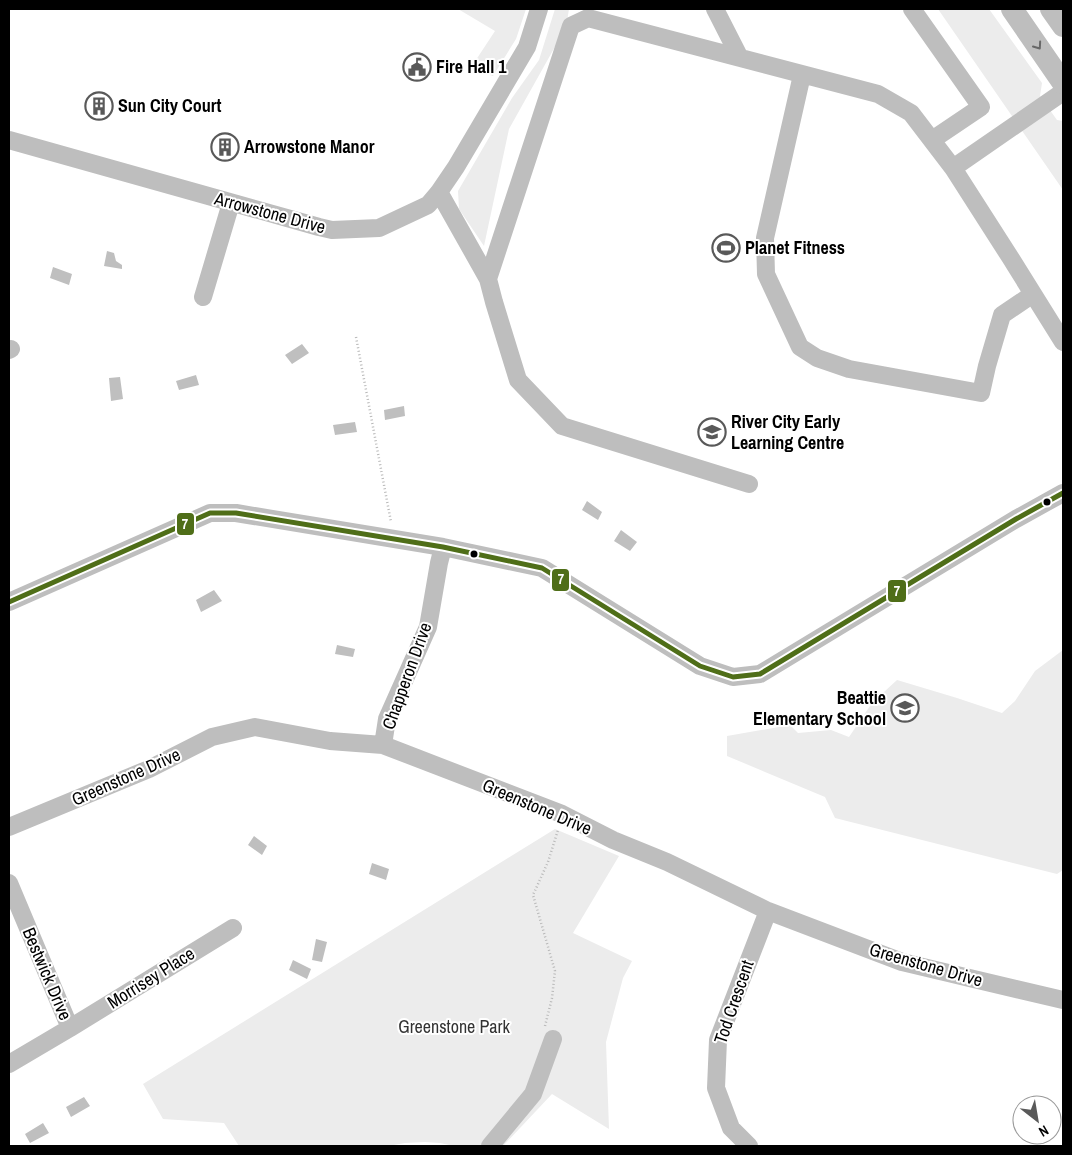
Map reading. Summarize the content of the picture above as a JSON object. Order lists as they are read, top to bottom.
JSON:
{
  "streets": {
    "street": [
      "Arrowstone Drive",
      "Chapperon Drive",
      "Greenstone Drive",
      "Bestwick Drive",
      "Morrisey Place",
      "Tod Crescent"
    ]
  },
  "crossings": [
    ["Chapperon Drive", "Greenstone Drive"],
    ["Greenstone Drive", "Tod Crescent"],
    ["Bestwick Drive", "Morrisey Place"]
  ],
  "parks": ["Greenstone Park"],
  "places": {
    "public building": ["Fire Hall 1"],
    "building": ["Sun City Court", "Arrowstone Manor"],
    "sports": ["Planet Fitness"],
    "school or university": ["River City Early Learning Centre", "Beattie Elementary School"]
  },
  "lines": ["transit line 7"],
  "north": "bottom right"
}
